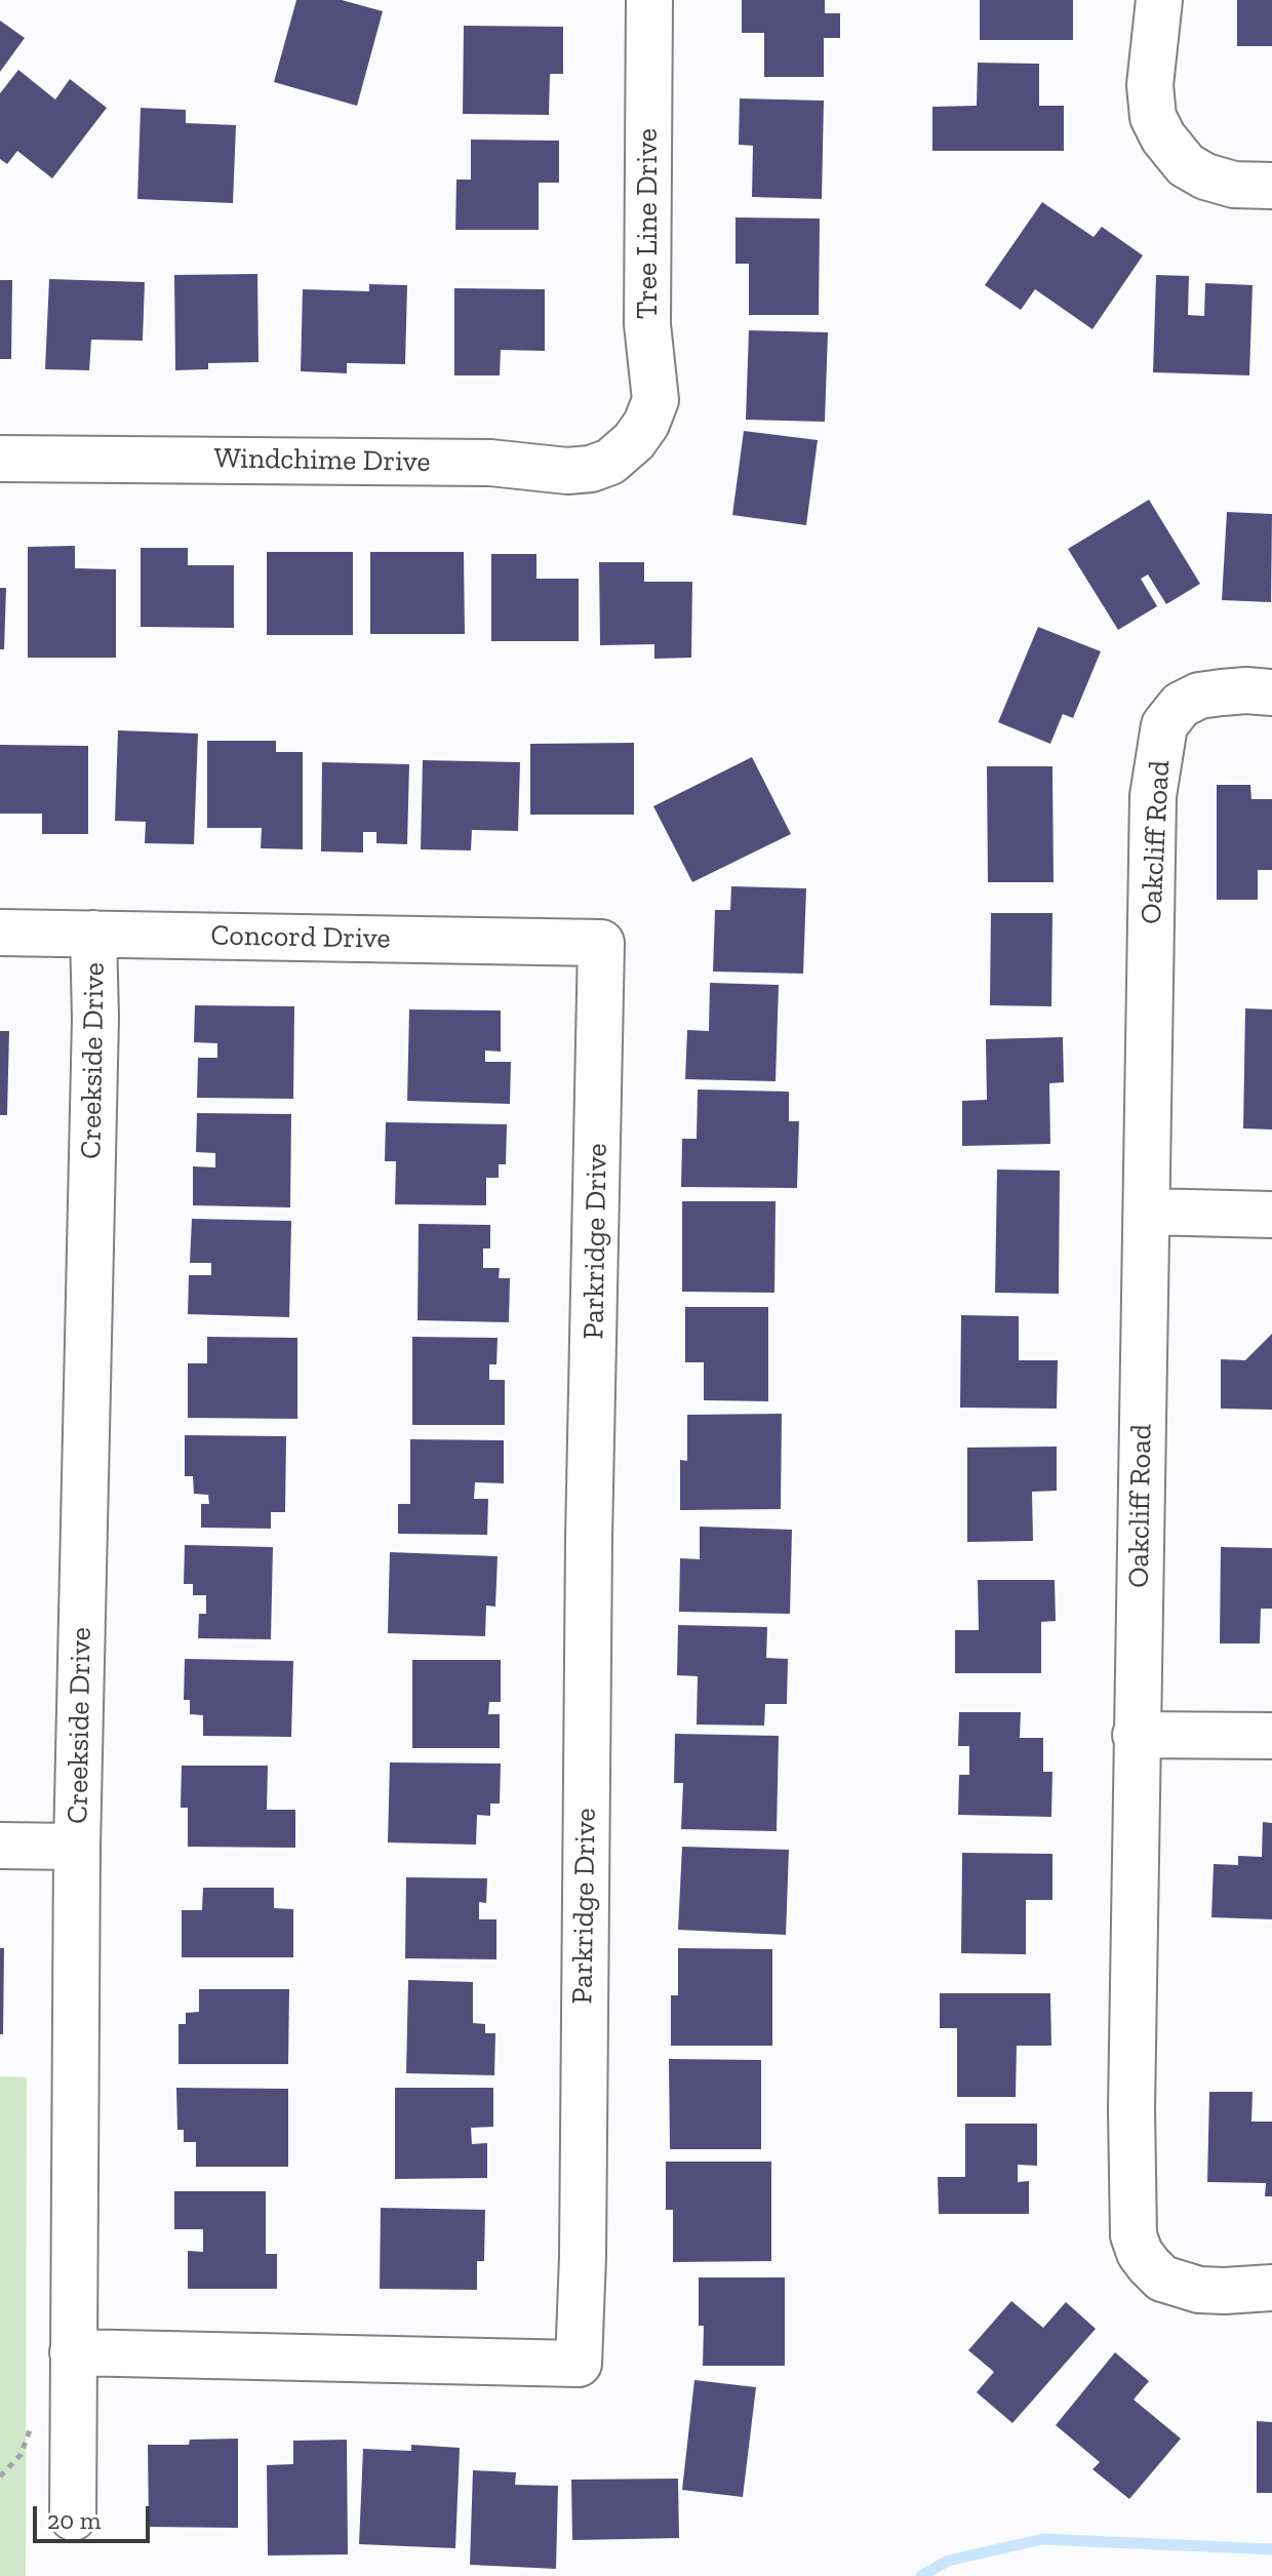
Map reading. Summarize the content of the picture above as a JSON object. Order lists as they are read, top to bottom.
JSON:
{
  "streets": {
    "street": [
      "Tree Line Drive",
      "Windchime Drive",
      "Oakcliff Road",
      "Concord Drive",
      "Creekside Drive",
      "Parkridge Drive"
    ]
  },
  "crossings": [
    ["Tree Line Drive", "Windchime Drive"],
    ["Concord Drive", "Creekside Drive"],
    ["Concord Drive", "Parkridge Drive"],
    ["Creekside Drive", "Parkridge Drive"]
  ],
  "scale_bar": "20 m"
}
